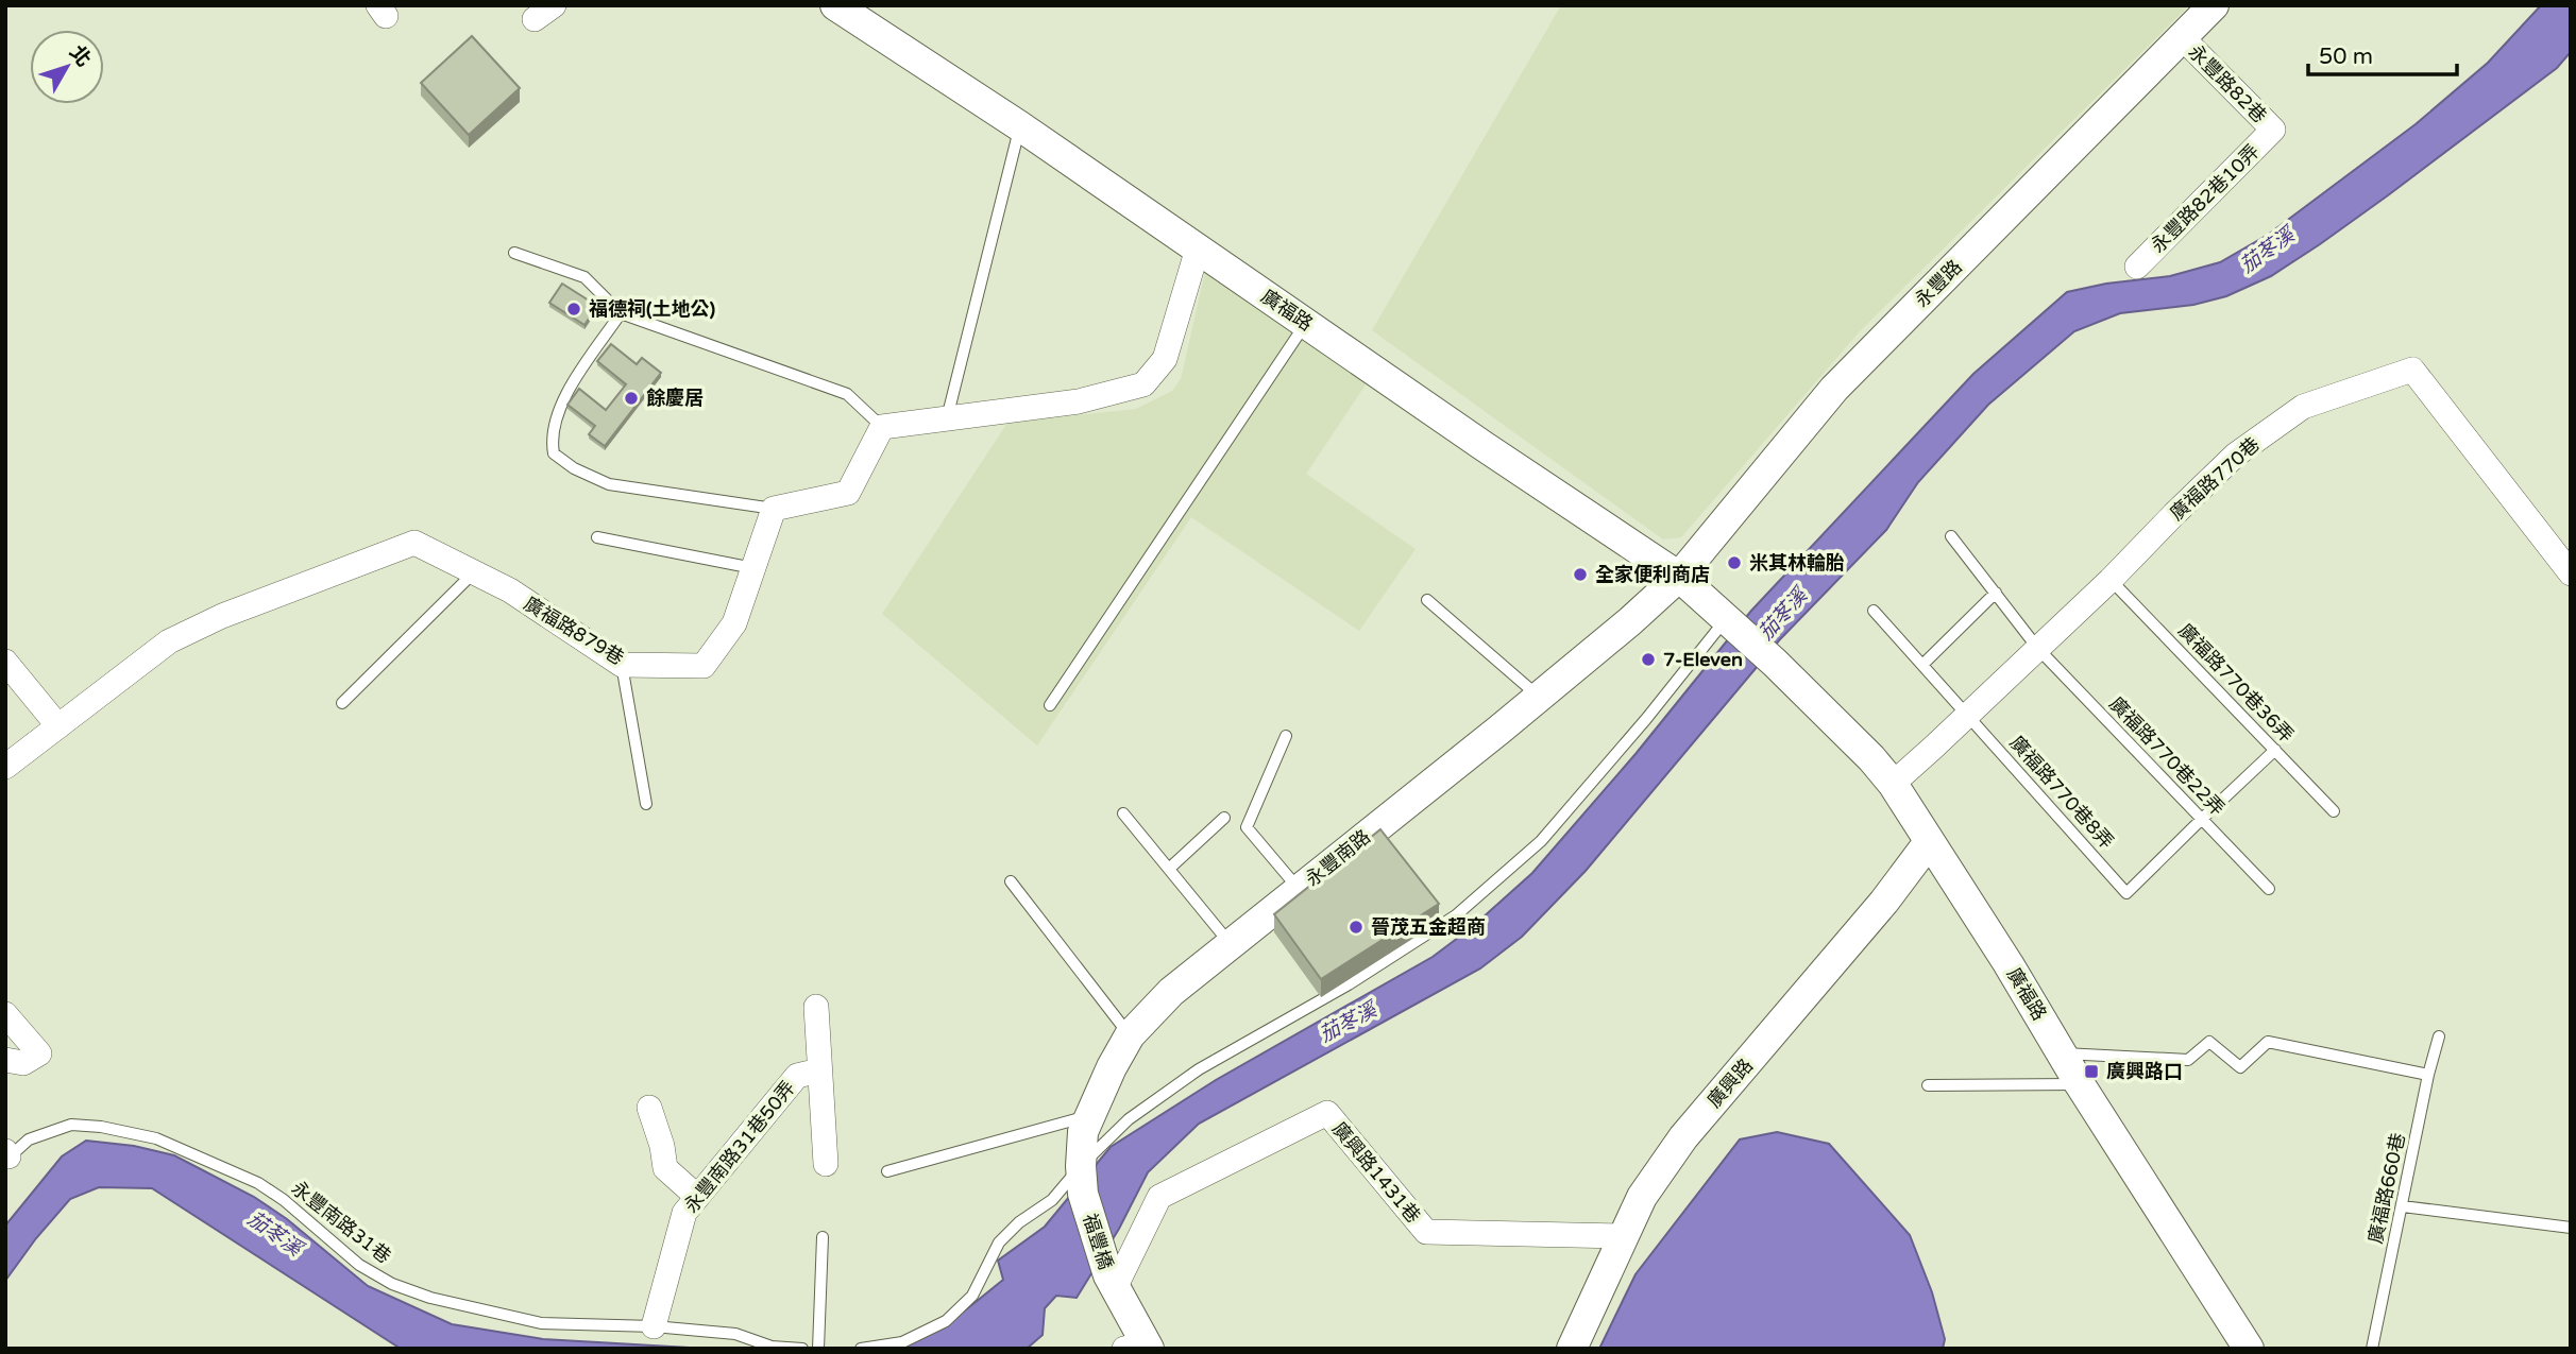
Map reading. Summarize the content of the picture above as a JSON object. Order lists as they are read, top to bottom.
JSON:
{
  "streets": {
    "street": [
      "永豐路82巷",
      "永豐路82巷10弄",
      "永豐路",
      "廣福路",
      "廣福路770巷",
      "廣福路879巷",
      "永豐南路",
      "廣興路",
      "永豐南路31巷50弄",
      "廣興路1431巷",
      "福豐橋"
    ],
    "lane": [
      "廣福路770巷36弄",
      "廣福路770巷22弄",
      "廣福路770巷8弄",
      "廣福路660巷",
      "永豐南路31巷"
    ]
  },
  "crossings": [
    ["永豐路82巷", "永豐路82巷10弄"],
    ["永豐路82巷", "永豐路"],
    ["永豐路", "廣福路"],
    ["永豐路", "永豐南路"],
    ["廣福路", "廣福路770巷"],
    ["廣福路", "永豐南路"],
    ["廣福路", "廣興路"],
    ["廣福路770巷", "廣福路770巷36弄"],
    ["廣福路770巷", "廣福路770巷22弄"],
    ["廣福路770巷", "廣福路770巷8弄"],
    ["廣福路770巷22弄", "廣福路770巷8弄"],
    ["永豐南路", "福豐橋"],
    ["廣興路", "廣興路1431巷"],
    ["永豐南路31巷50弄", "永豐南路31巷"],
    ["廣興路1431巷", "福豐橋"]
  ],
  "water": ["茄苳溪"],
  "places": {
    "other": [
      "福德祠(土地公)",
      "餘慶居",
      "米其林輪胎",
      "全家便利商店",
      "7-Eleven",
      "晉茂五金超商"
    ],
    "transit": ["廣興路口"]
  },
  "scale_bar": "50 m",
  "north": "top right"
}
